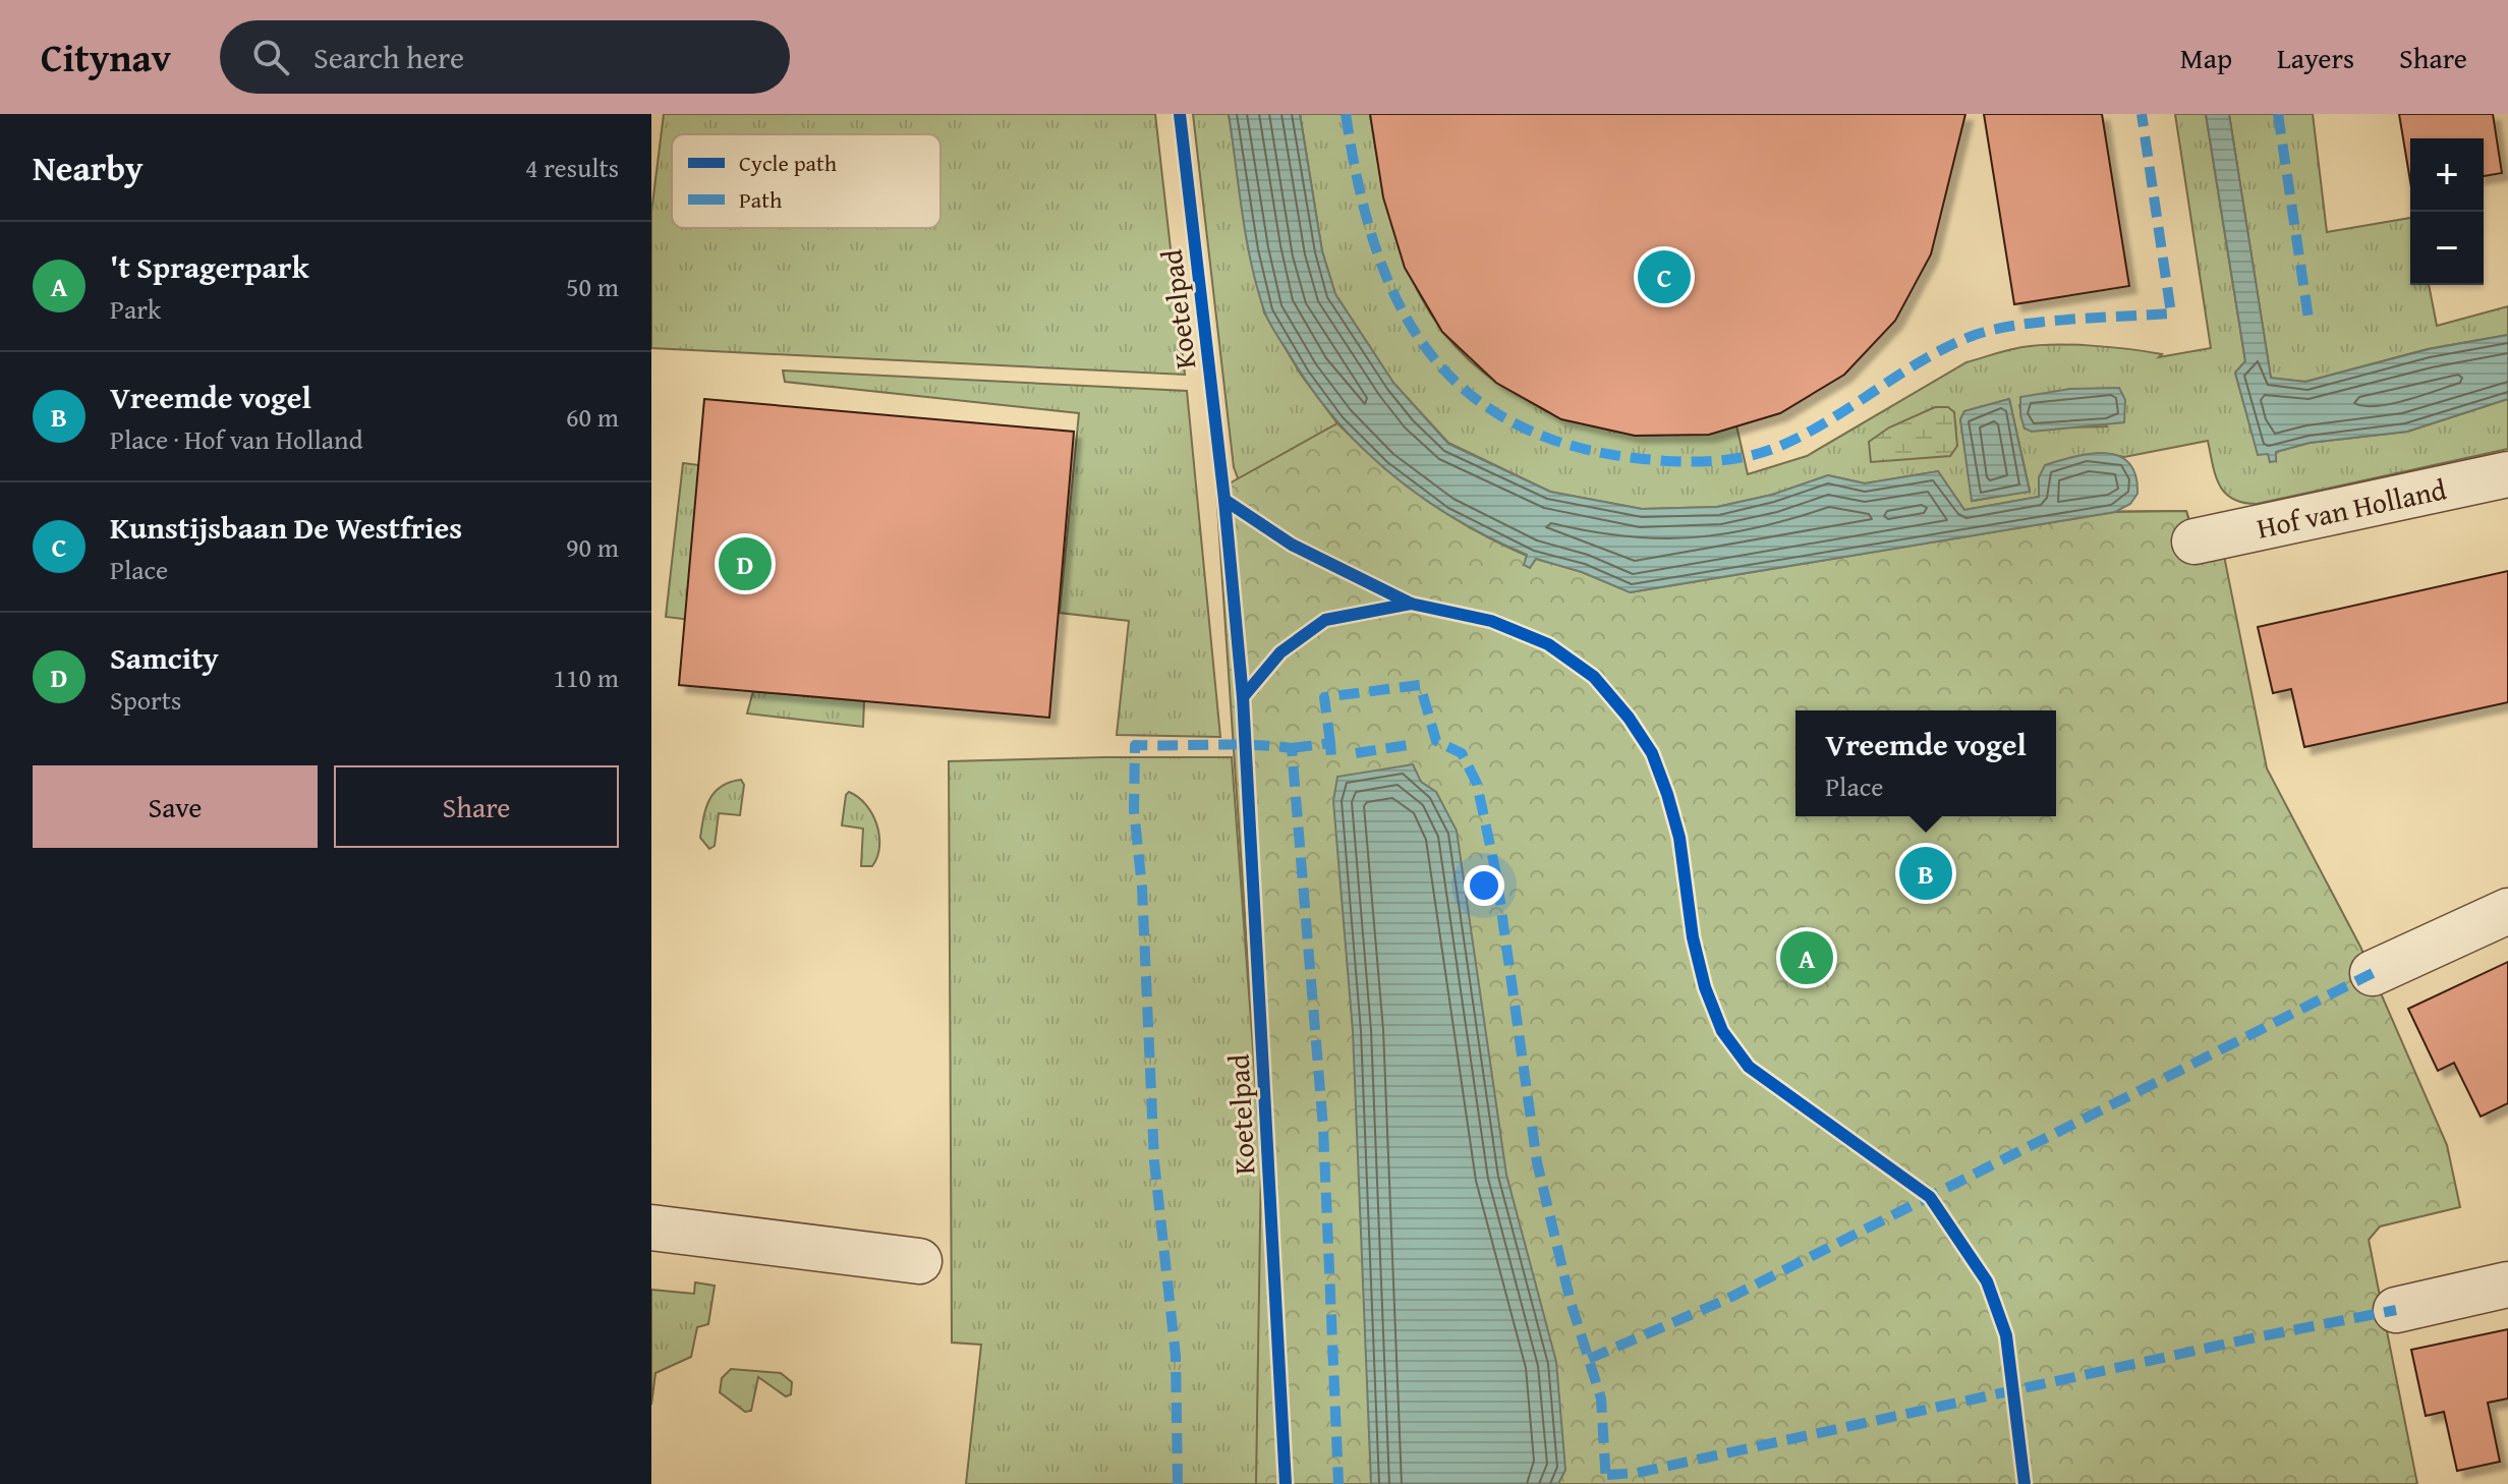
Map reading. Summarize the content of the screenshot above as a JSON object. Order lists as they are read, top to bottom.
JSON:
{
  "streets": {
    "street": ["Hof van Holland"],
    "cycle path": ["Koetelpad"]
  },
  "legend": ["Cycle path", "Path"],
  "page": {
    "header": "Citynav",
    "search": "Search here",
    "nav": ["Map", "Layers", "Share"],
    "heading": ["Nearby", "4 results"],
    "map_buttons": ["+", "−"],
    "list": [
      {
        "mark": "A",
        "name": "'t Spragerpark",
        "note": "Park",
        "value": "50 m"
      },
      {
        "mark": "B",
        "name": "Vreemde vogel",
        "note": "Place · Hof van Holland",
        "value": "60 m"
      },
      {
        "mark": "C",
        "name": "Kunstijsbaan De Westfries",
        "note": "Place",
        "value": "90 m"
      },
      {
        "mark": "D",
        "name": "Samcity",
        "note": "Sports",
        "value": "110 m"
      }
    ],
    "pins": [
      "C",
      "D",
      "B",
      "A"
    ],
    "popup": ["Vreemde vogel", "Place"],
    "buttons": ["Save", "Share"]
  }
}
